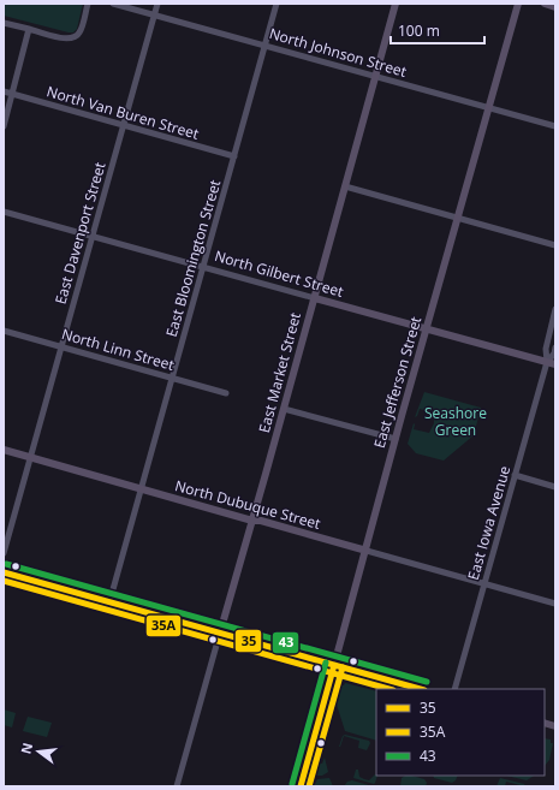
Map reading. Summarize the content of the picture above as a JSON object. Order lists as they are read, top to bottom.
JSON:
{
  "streets": {
    "main road": [
      "North Gilbert Street",
      "East Market Street",
      "East Jefferson Street",
      "North Dubuque Street"
    ],
    "street": [
      "North Johnson Street",
      "North Van Buren Street",
      "East Davenport Street",
      "East Bloomington Street",
      "North Linn Street",
      "East Iowa Avenue"
    ]
  },
  "crossings": [
    ["North Johnson Street", "East Davenport Street"],
    ["North Johnson Street", "East Bloomington Street"],
    ["North Johnson Street", "East Market Street"],
    ["North Johnson Street", "East Jefferson Street"],
    ["North Van Buren Street", "East Davenport Street"],
    ["North Van Buren Street", "East Bloomington Street"],
    ["East Davenport Street", "North Gilbert Street"],
    ["East Davenport Street", "North Linn Street"],
    ["East Davenport Street", "North Dubuque Street"],
    ["East Bloomington Street", "North Gilbert Street"],
    ["East Bloomington Street", "North Linn Street"],
    ["East Bloomington Street", "North Dubuque Street"],
    ["North Gilbert Street", "East Market Street"],
    ["North Gilbert Street", "East Jefferson Street"],
    ["North Gilbert Street", "East Iowa Avenue"],
    ["East Market Street", "North Dubuque Street"],
    ["East Jefferson Street", "North Dubuque Street"],
    ["North Dubuque Street", "East Iowa Avenue"]
  ],
  "parks": ["Seashore Green"],
  "lines": ["transit line 43", "transit line 35", "transit line 35A"],
  "legend": ["35", "35A", "43"],
  "scale_bar": "100 m",
  "north": "left"
}
